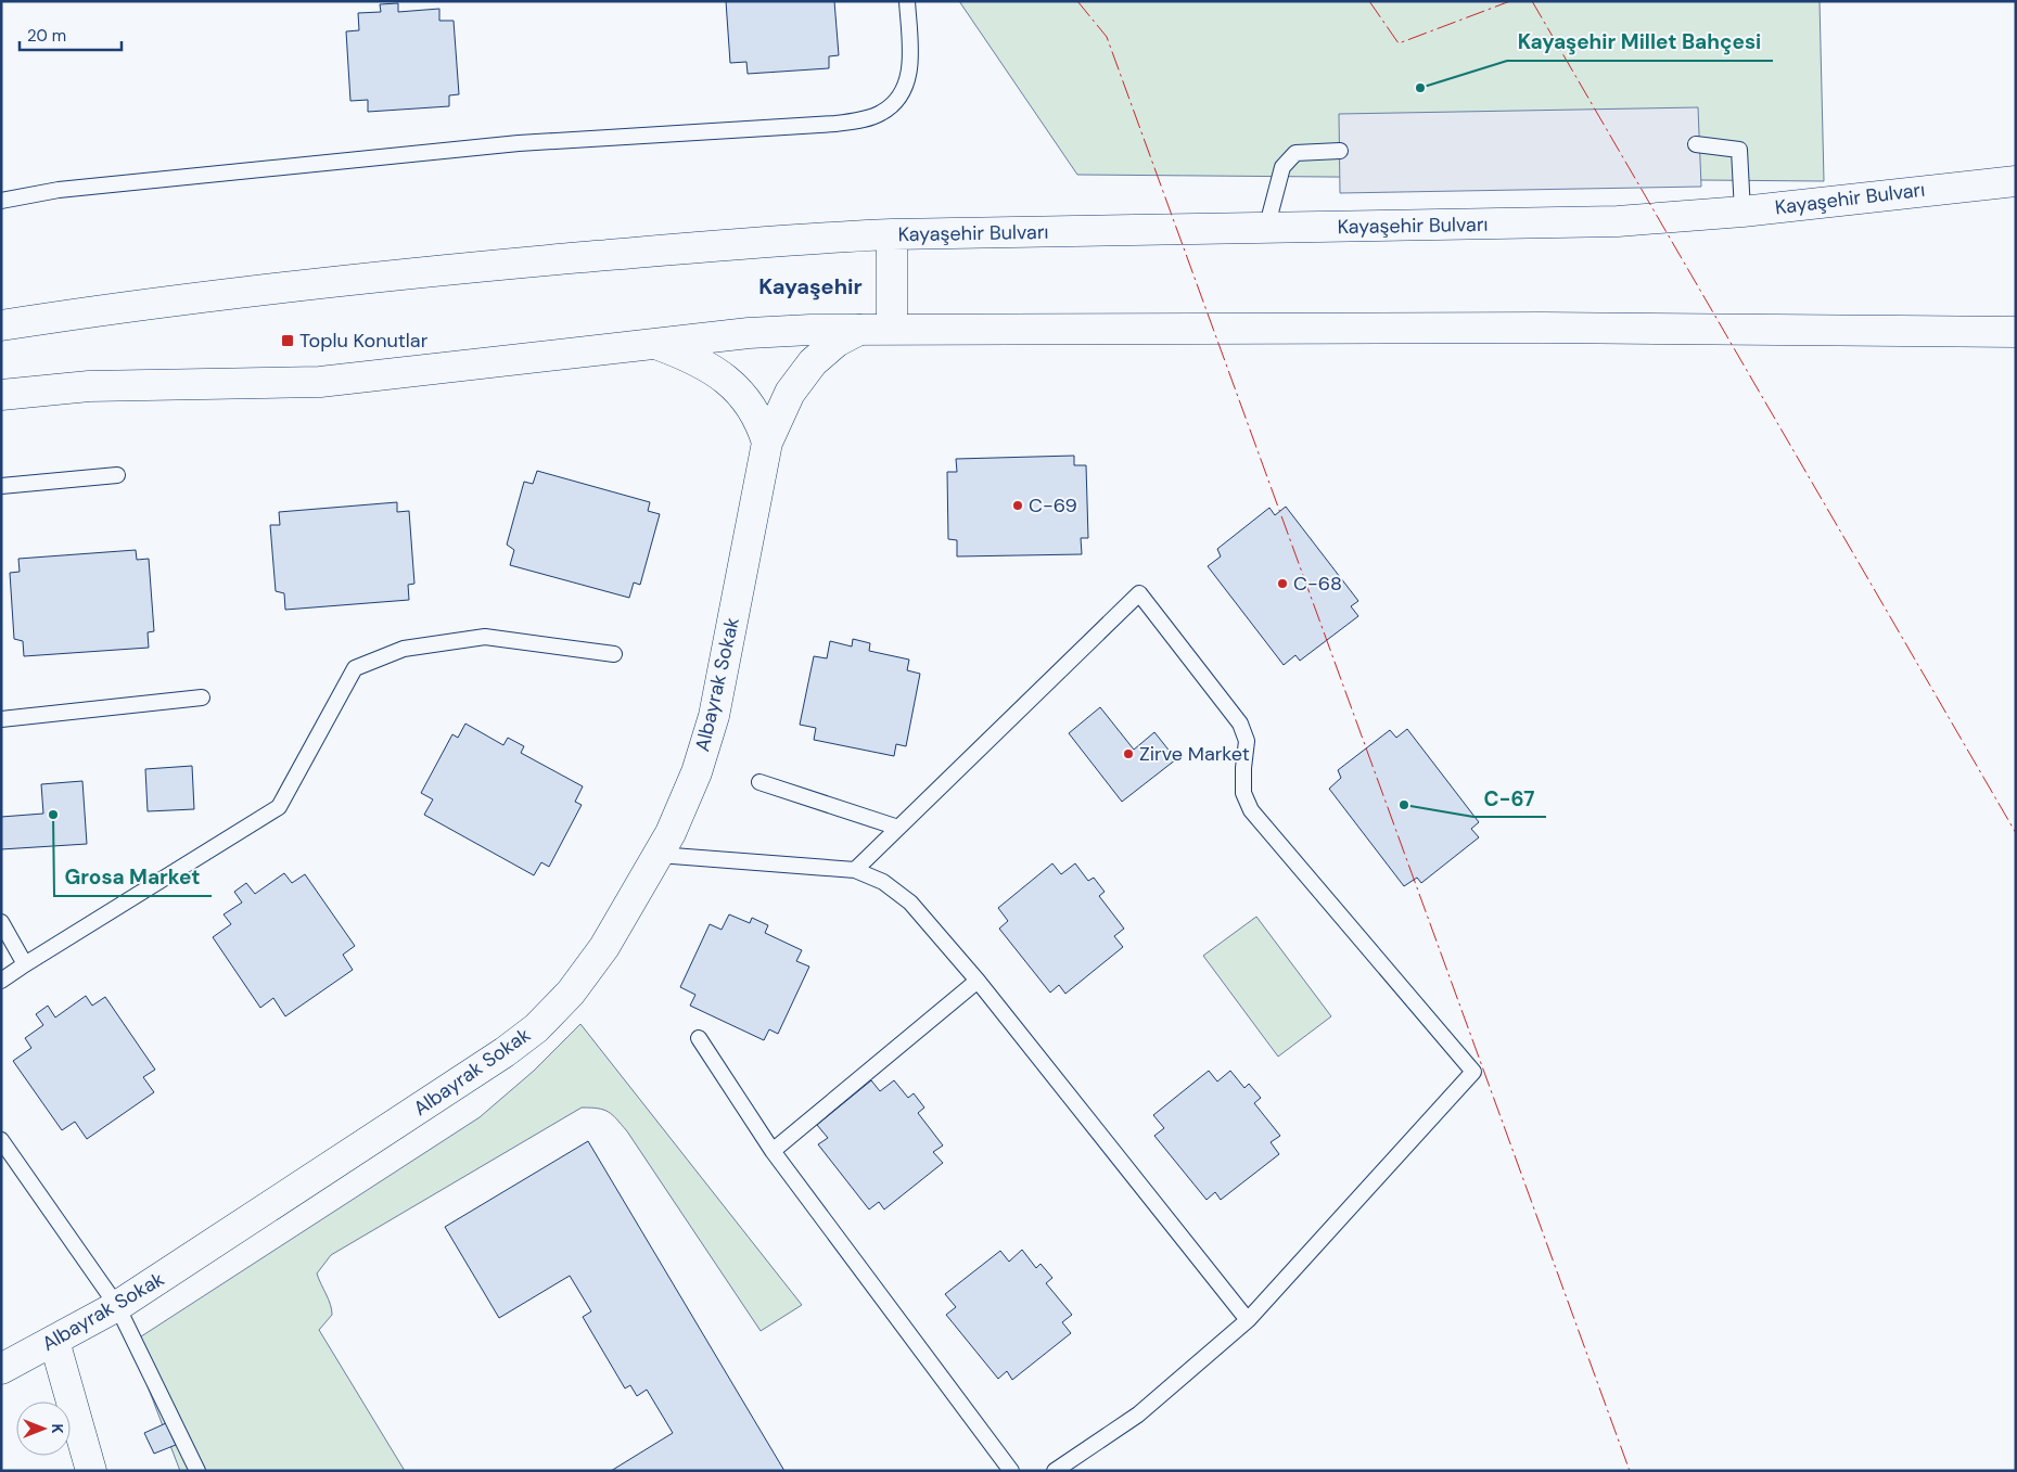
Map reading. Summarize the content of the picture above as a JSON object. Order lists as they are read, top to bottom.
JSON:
{
  "streets": {
    "main road": ["Kayaşehir Bulvarı", "Albayrak Sokak"]
  },
  "districts": ["Kayaşehir"],
  "places": {
    "other": [
      "Kayaşehir Millet Bahçesi",
      "C-69",
      "C-68",
      "Zirve Market",
      "C-67",
      "Grosa Market"
    ],
    "transit": ["Toplu Konutlar"]
  },
  "scale_bar": "20 m",
  "north": "right"
}
